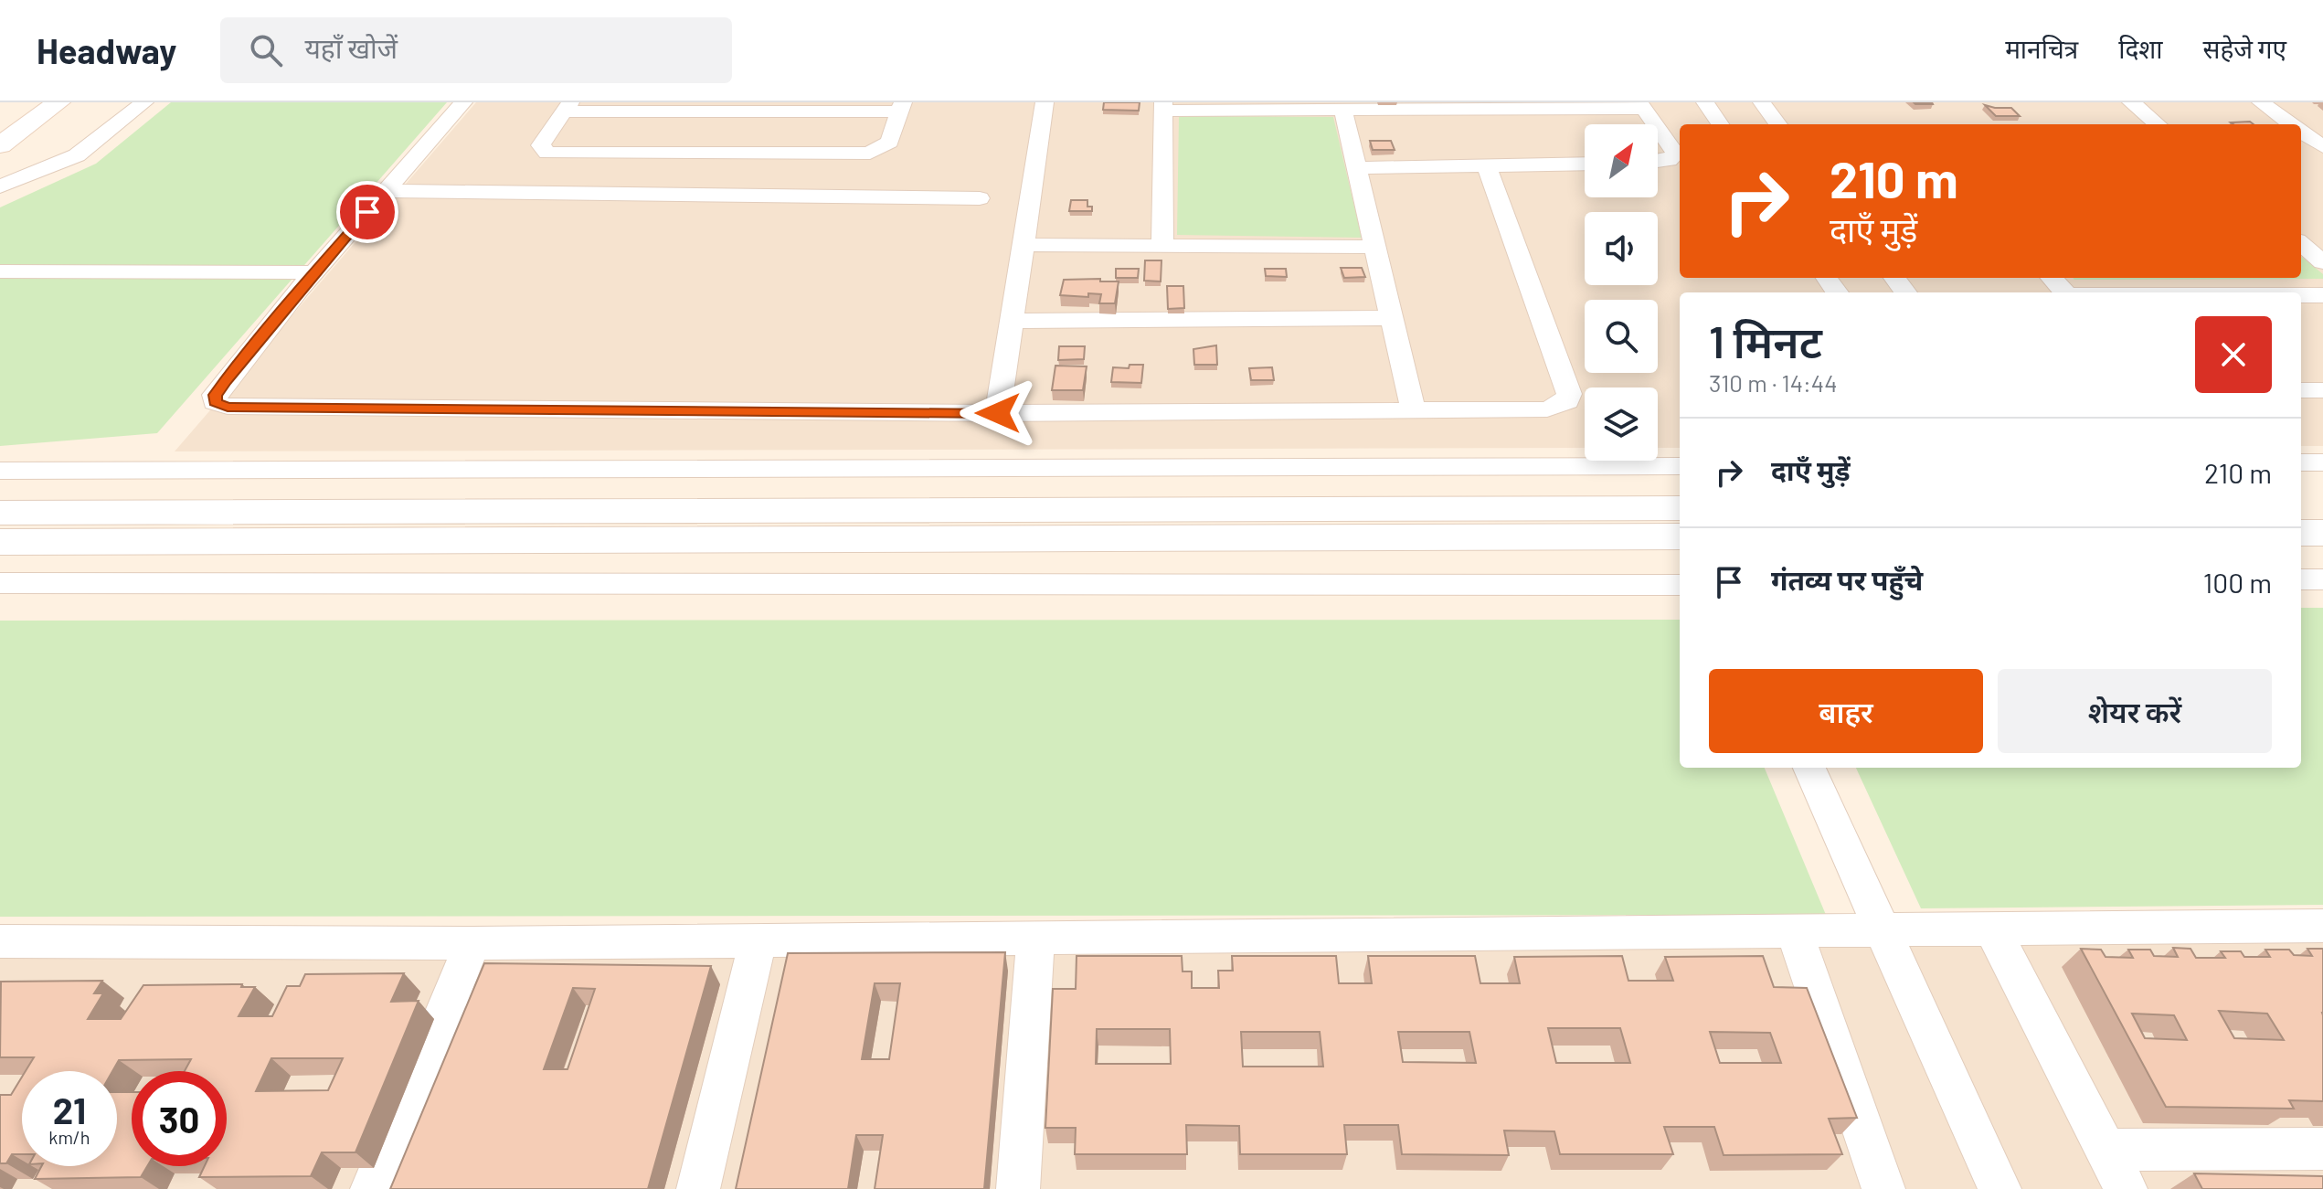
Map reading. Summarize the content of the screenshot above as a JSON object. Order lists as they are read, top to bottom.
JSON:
{
  "north": "top right",
  "page": {
    "header": "Headway",
    "search": "यहाँ खोजें",
    "nav": ["मानचित्र", "दिशा", "सहेजे गए"],
    "turn": ["210 m", "दाएँ मुड़ें"],
    "heading": ["1 मिनट", "310 m · 14:44"],
    "list": [
      {
        "name": "दाएँ मुड़ें",
        "value": "210 m"
      },
      {
        "name": "गंतव्य पर पहुँचे",
        "value": "100 m"
      }
    ],
    "buttons": ["बाहर", "शेयर करें"],
    "speed": "21 km/h",
    "limit": "30"
  }
}
